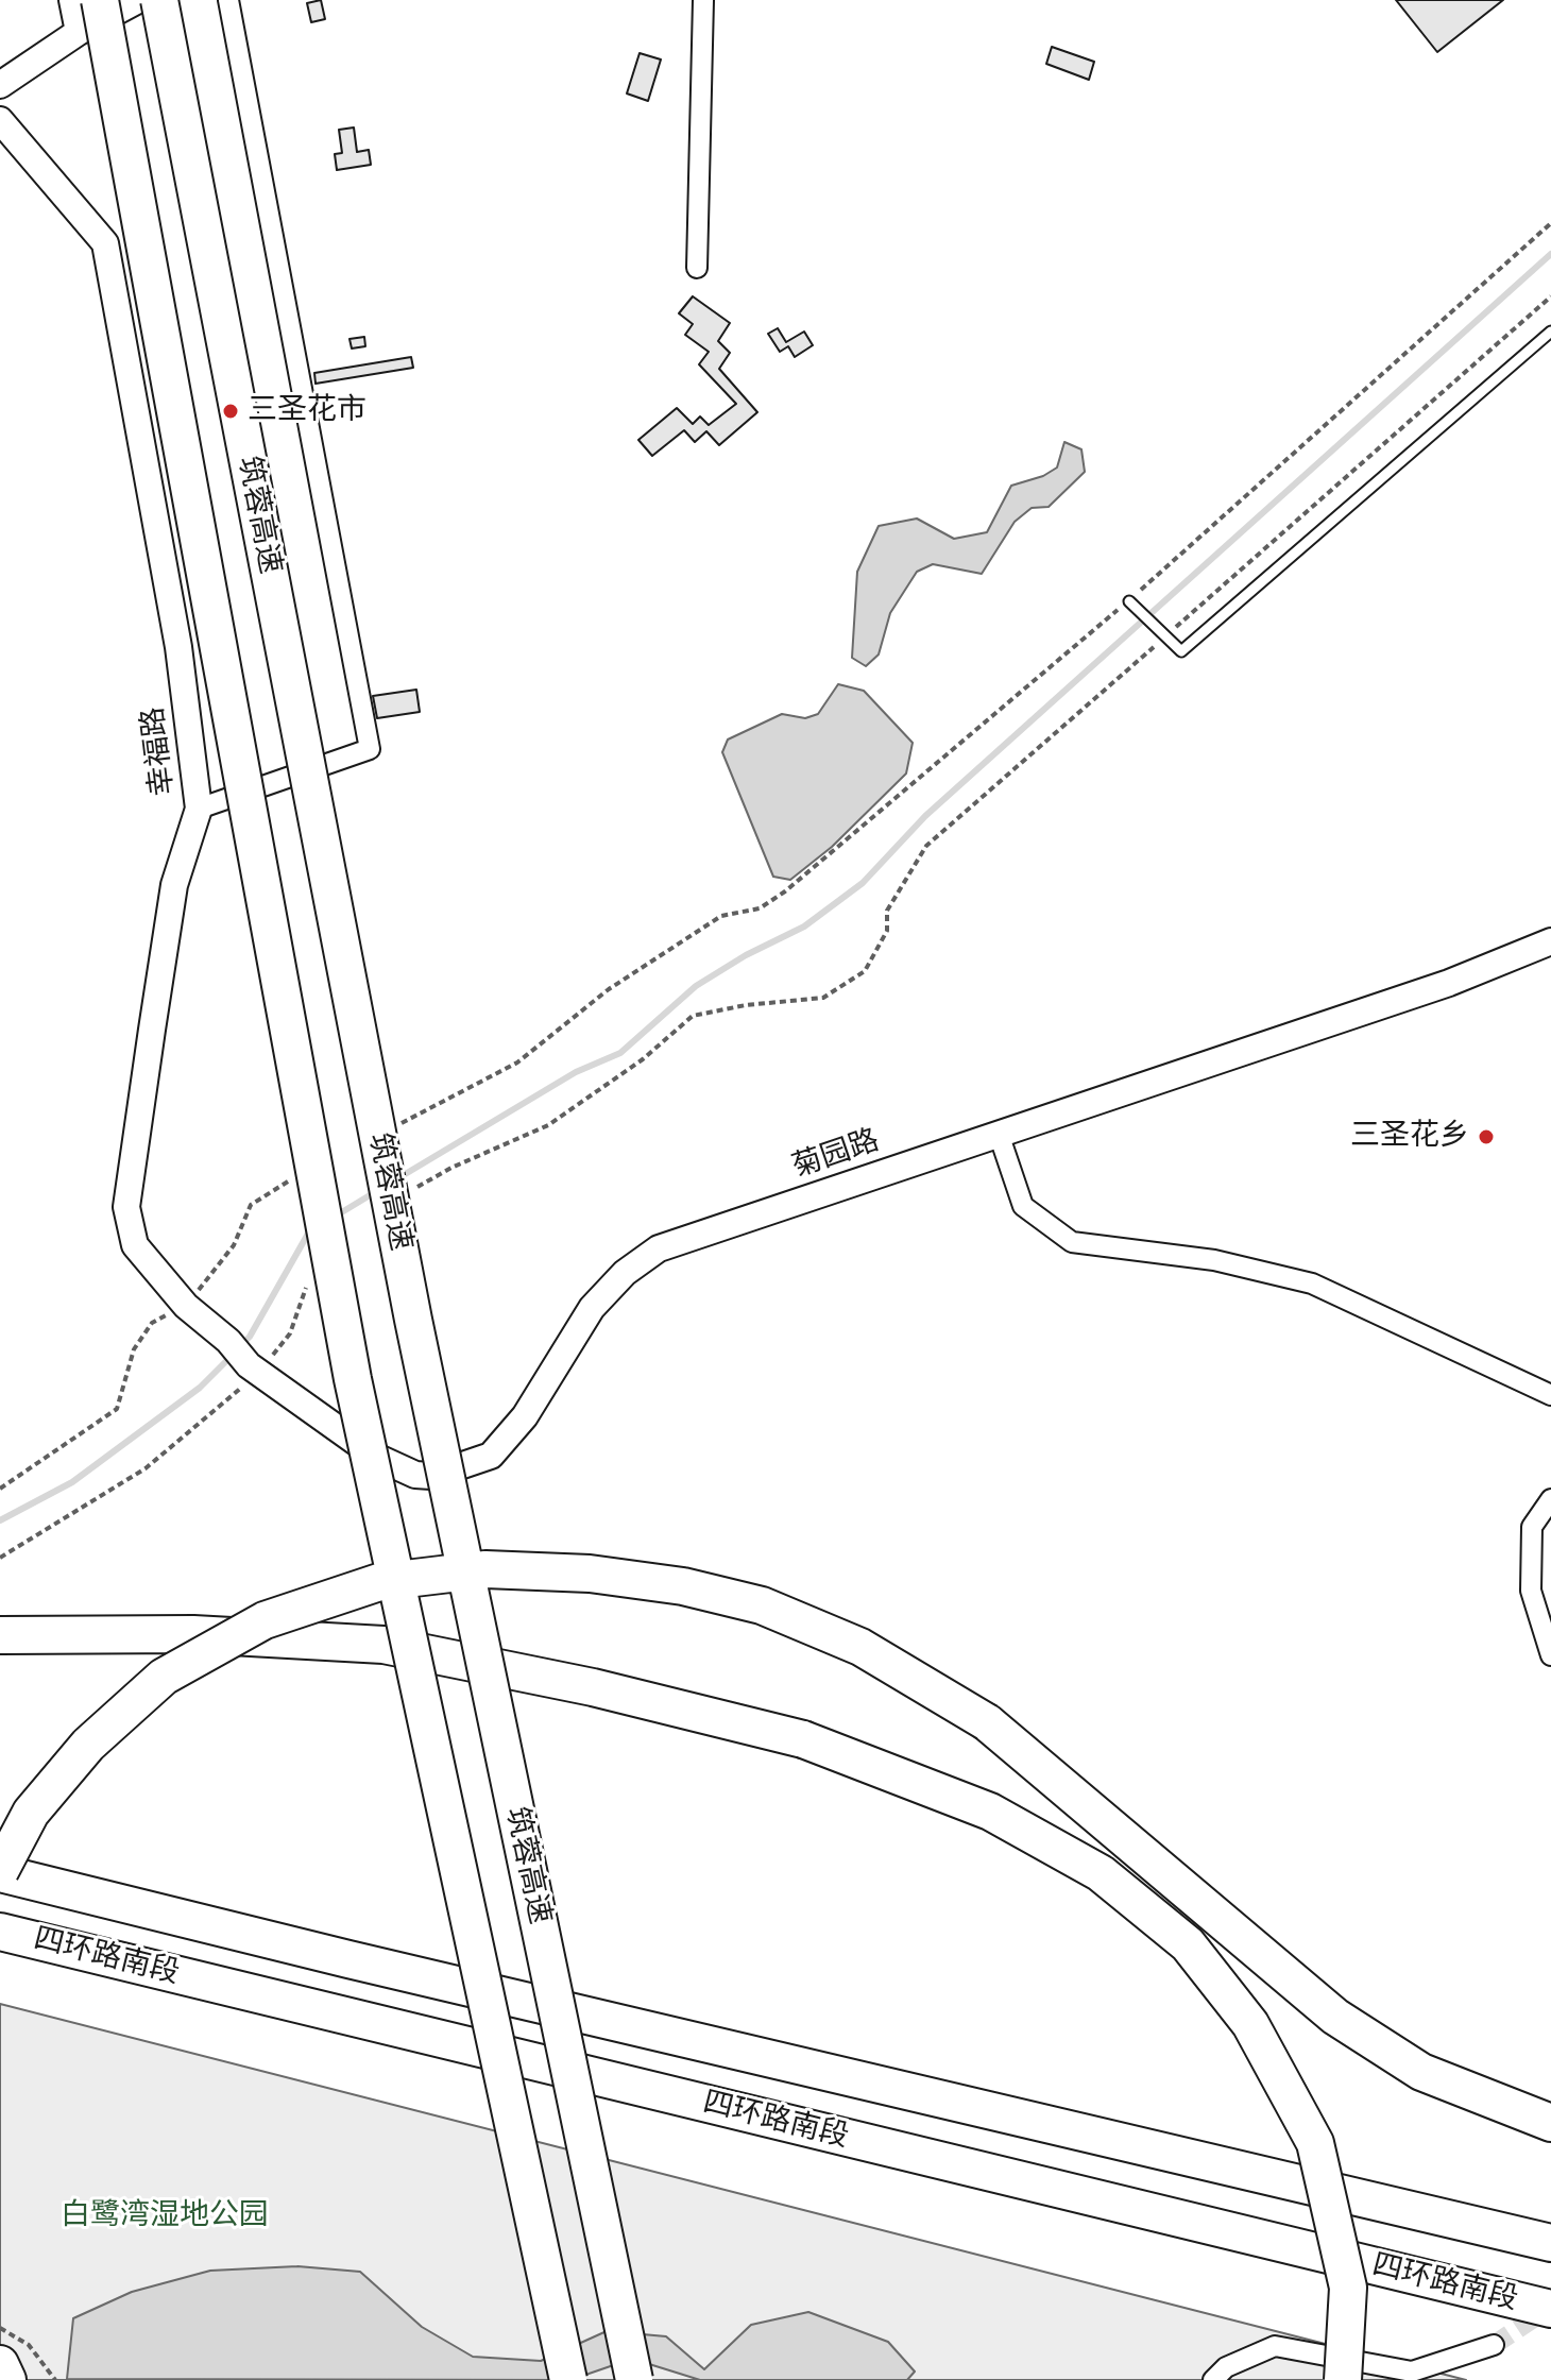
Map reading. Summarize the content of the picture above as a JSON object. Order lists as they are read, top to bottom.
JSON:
{
  "streets": {
    "highway": ["筑蓉高速", "四环路南段"],
    "street": ["幸福路", "菊园路"]
  },
  "crossings": [
    ["幸福路", "菊园路"]
  ],
  "parks": ["白鹭湾湿地公园"],
  "places": ["三圣花市", "三圣花乡"]
}
